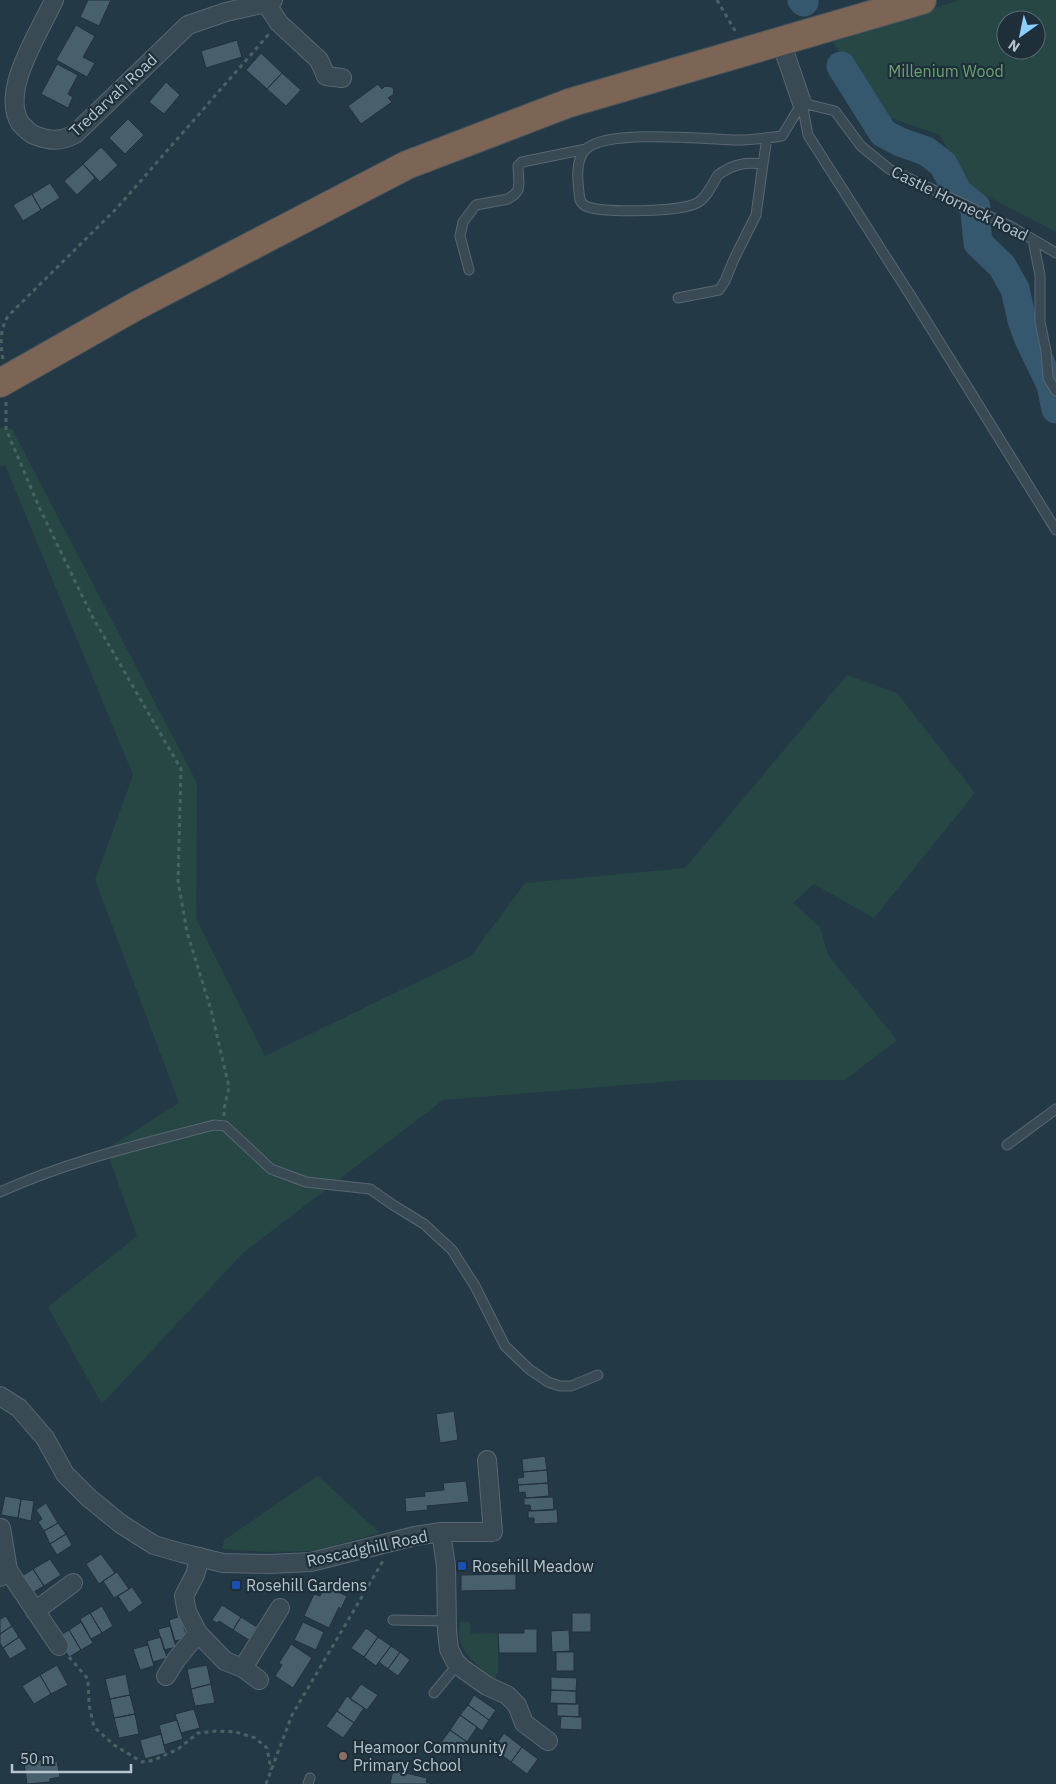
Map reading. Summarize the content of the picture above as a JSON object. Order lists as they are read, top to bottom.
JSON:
{
  "streets": {
    "street": ["Tredarvah Road", "Roscadghill Road"],
    "lane": ["Castle Horneck Road"]
  },
  "parks": ["Millenium Wood"],
  "places": {
    "transit": ["Rosehill Meadow", "Rosehill Gardens"],
    "other": ["Heamoor Community Primary School"]
  },
  "scale_bar": "50 m",
  "north": "bottom left"
}
